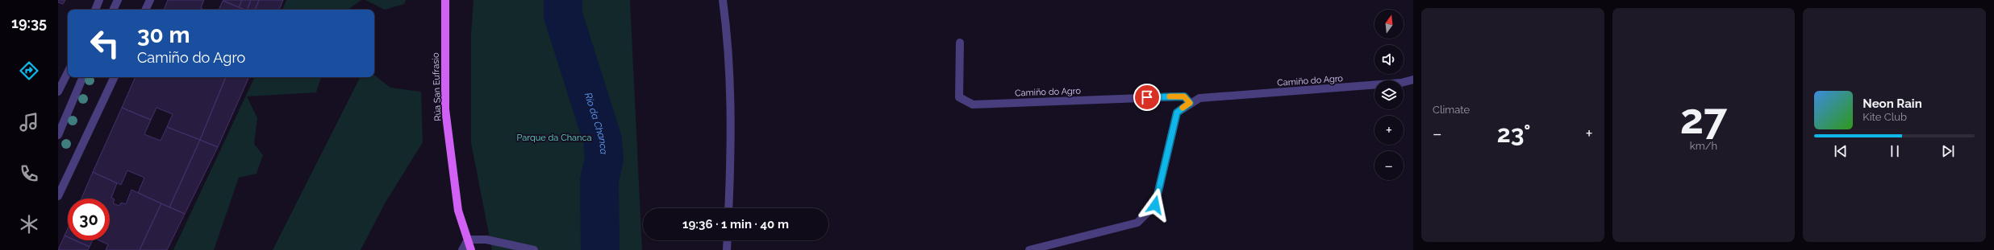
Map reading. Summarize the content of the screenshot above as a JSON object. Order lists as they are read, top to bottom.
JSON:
{
  "streets": {
    "main road": ["Rúa San Eufrasio"],
    "street": ["Camiño do Agro"]
  },
  "water": ["Río da Chanca"],
  "parks": ["Parque da Chanca"],
  "north": "top",
  "page": {
    "tabs": "19:35",
    "tile": [
      "Climate",
      ["27", "km/h"]
    ],
    "map_buttons": ["+", "−"],
    "turn": ["30 m", "Camiño do Agro"],
    "song": ["Neon Rain", "Kite Club"],
    "heat": ["−", "23°", "+"],
    "limit": "30",
    "trip": "19:36 · 1 min · 40 m"
  }
}
